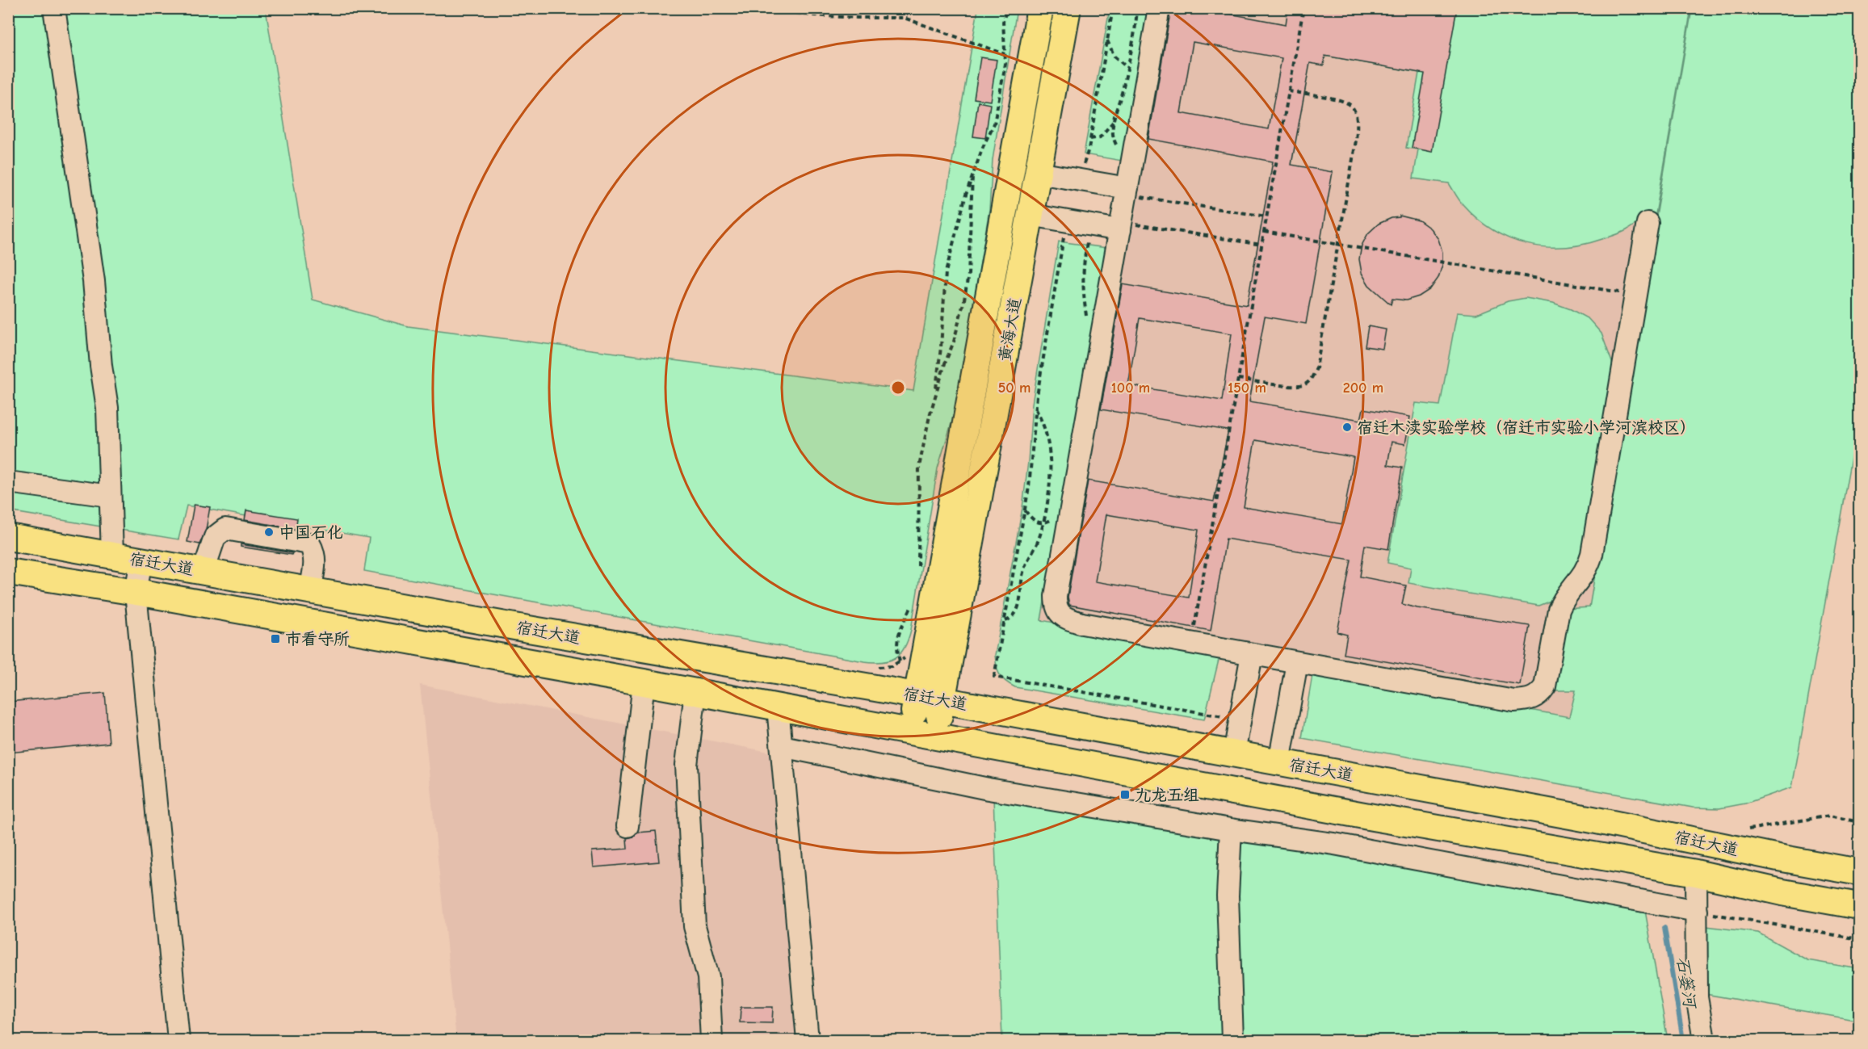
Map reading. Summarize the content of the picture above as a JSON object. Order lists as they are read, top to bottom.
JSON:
{
  "streets": {
    "main road": ["黄海大道", "宿迁大道"]
  },
  "crossings": [
    ["黄海大道", "宿迁大道"]
  ],
  "water": ["石篓河"],
  "places": {
    "other": ["宿迁木渎实验学校（宿迁市实验小学河滨校区）", "中国石化"],
    "transit": ["市看守所", "九龙五组"]
  },
  "rings": [
    "50 m",
    "100 m",
    "150 m",
    "200 m"
  ]
}
